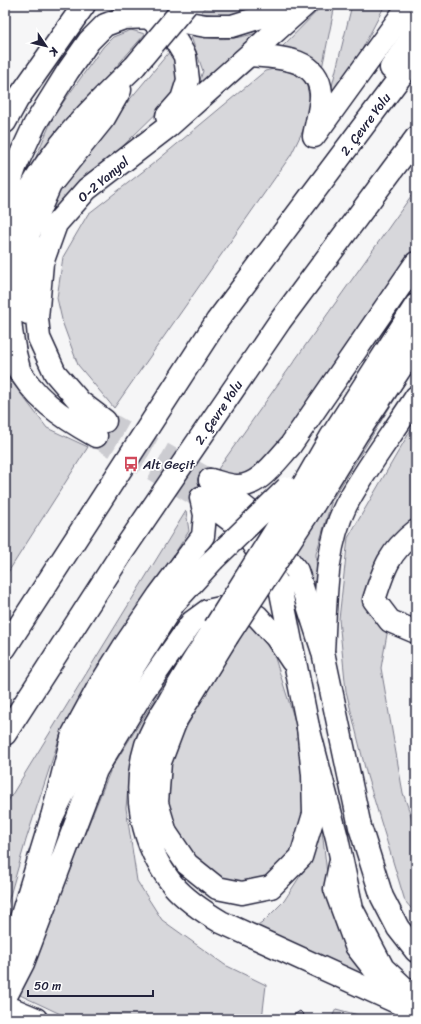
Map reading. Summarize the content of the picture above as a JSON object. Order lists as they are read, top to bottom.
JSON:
{
  "streets": {
    "main road": ["2. Çevre Yolu", "O-2 Yanyol"]
  },
  "places": {
    "bus stop": ["Alt Geçit"]
  },
  "scale_bar": "50 m",
  "north": "bottom right"
}
